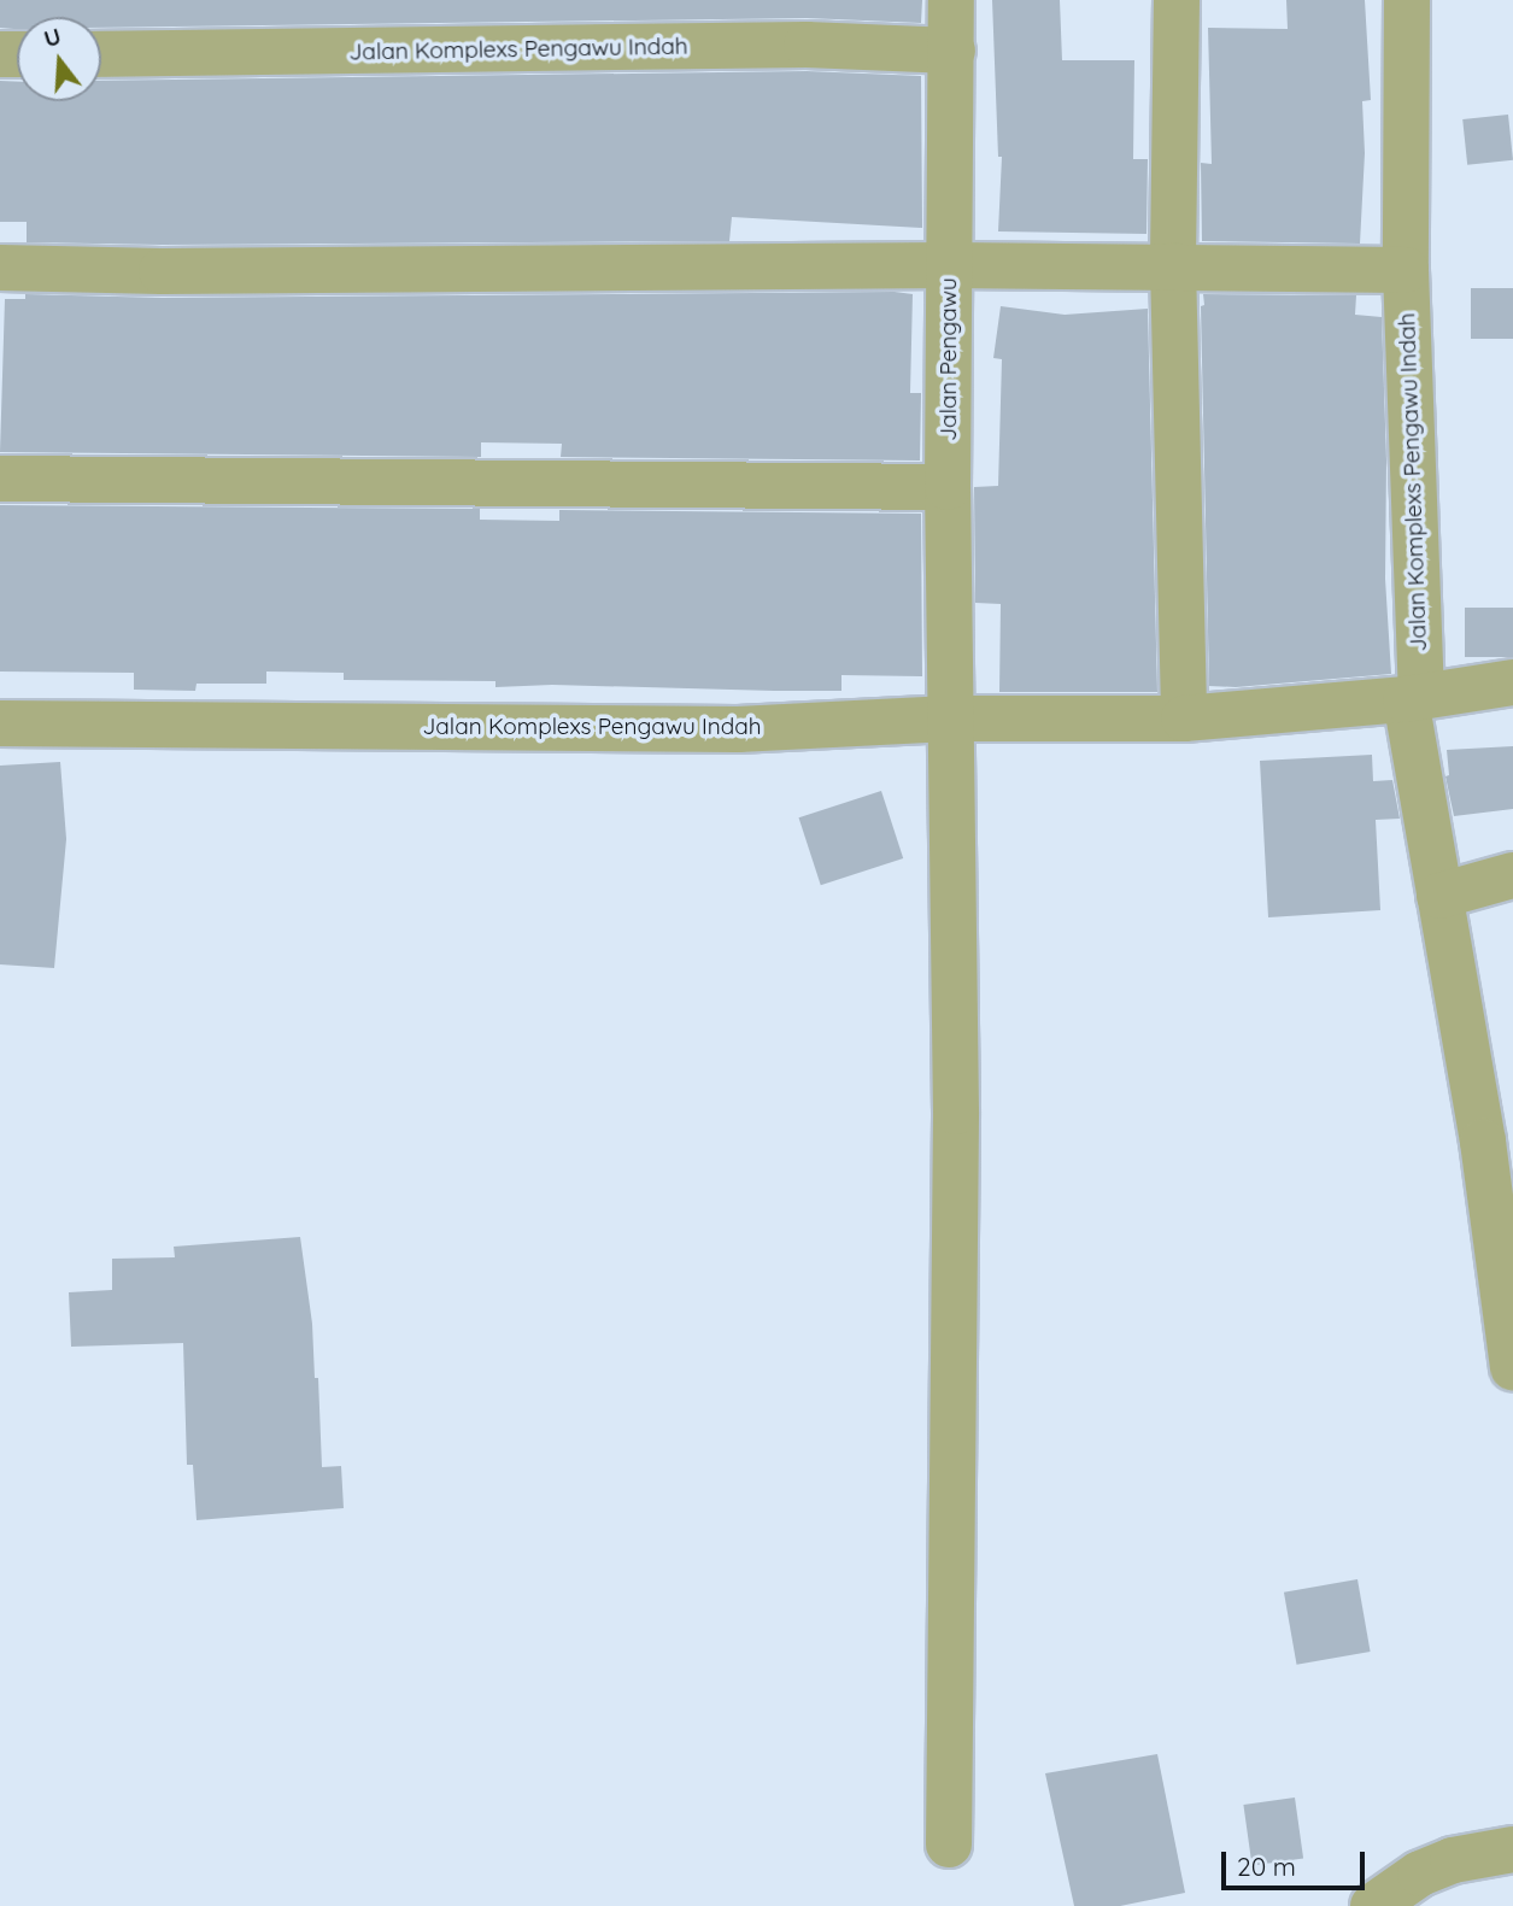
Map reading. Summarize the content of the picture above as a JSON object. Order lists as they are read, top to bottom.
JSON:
{
  "streets": {
    "street": ["Jalan Komplexs Pengawu Indah", "Jalan Pengawu"]
  },
  "crossings": [
    ["Jalan Komplexs Pengawu Indah", "Jalan Pengawu"]
  ],
  "scale_bar": "20 m",
  "north": "top"
}
